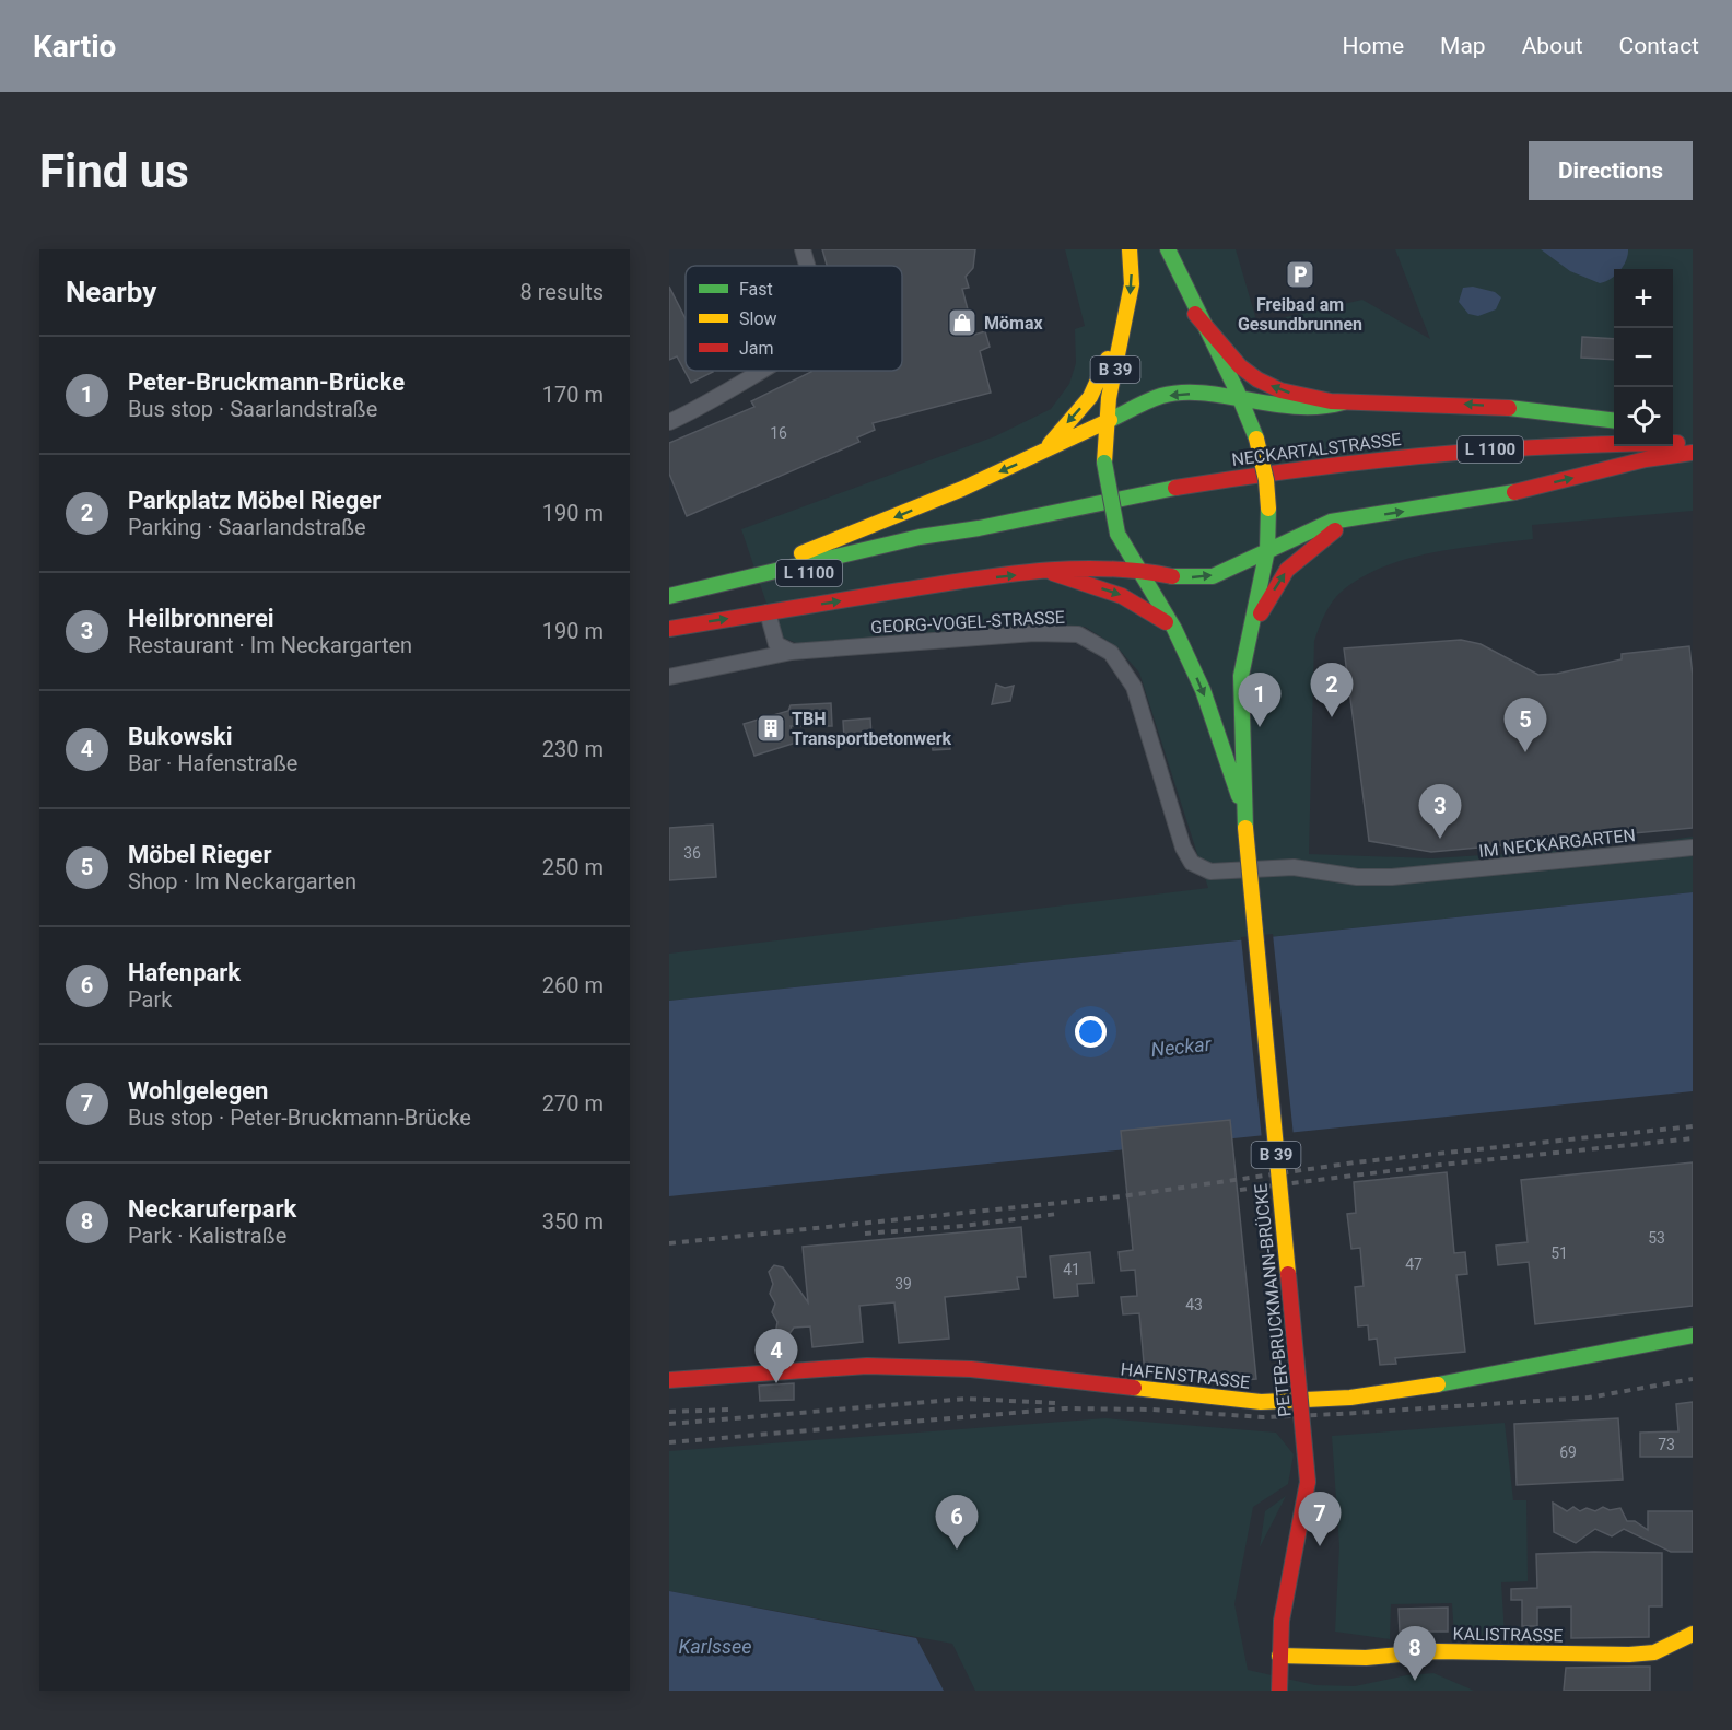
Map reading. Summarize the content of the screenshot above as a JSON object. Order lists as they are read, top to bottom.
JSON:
{
  "streets": {
    "main road": [
      "B 39",
      "NECKARTALSTRASSE",
      "L 1100",
      "PETER-BRUCKMANN-BRÜCKE",
      "HAFENSTRASSE",
      "KALISTRASSE"
    ],
    "street": ["GEORG-VOGEL-STRASSE", "IM NECKARGARTEN"]
  },
  "crossings": [
    ["B 39", "PETER-BRUCKMANN-BRÜCKE"],
    ["B 39", "KALISTRASSE"],
    ["GEORG-VOGEL-STRASSE", "IM NECKARGARTEN"],
    ["PETER-BRUCKMANN-BRÜCKE", "KALISTRASSE"]
  ],
  "water": ["Neckar", "Karlssee"],
  "places": {
    "parking": ["Freibad am Gesundbrunnen"],
    "shop": ["Mömax"],
    "building": ["TBH Transportbetonwerk"]
  },
  "house_numbers": [
    "16",
    "36",
    "53",
    "51",
    "47",
    "41",
    "39",
    "43",
    "73",
    "69"
  ],
  "legend": ["Fast", "Slow", "Jam"],
  "page": {
    "header": "Kartio",
    "nav": [
      "Home",
      "Map",
      "About",
      "Contact"
    ],
    "buttons": "Directions",
    "title": "Find us",
    "heading": ["Nearby", "8 results"],
    "map_buttons": ["+", "−"],
    "list": [
      {
        "mark": "1",
        "name": "Peter-Bruckmann-Brücke",
        "note": "Bus stop · Saarlandstraße",
        "value": "170 m"
      },
      {
        "mark": "2",
        "name": "Parkplatz Möbel Rieger",
        "note": "Parking · Saarlandstraße",
        "value": "190 m"
      },
      {
        "mark": "3",
        "name": "Heilbronnerei",
        "note": "Restaurant · Im Neckargarten",
        "value": "190 m"
      },
      {
        "mark": "4",
        "name": "Bukowski",
        "note": "Bar · Hafenstraße",
        "value": "230 m"
      },
      {
        "mark": "5",
        "name": "Möbel Rieger",
        "note": "Shop · Im Neckargarten",
        "value": "250 m"
      },
      {
        "mark": "6",
        "name": "Hafenpark",
        "note": "Park",
        "value": "260 m"
      },
      {
        "mark": "7",
        "name": "Wohlgelegen",
        "note": "Bus stop · Peter-Bruckmann-Brücke",
        "value": "270 m"
      },
      {
        "mark": "8",
        "name": "Neckaruferpark",
        "note": "Park · Kalistraße",
        "value": "350 m"
      }
    ],
    "pins": [
      "2",
      "1",
      "5",
      "3",
      "4",
      "7",
      "6",
      "8"
    ]
  }
}
